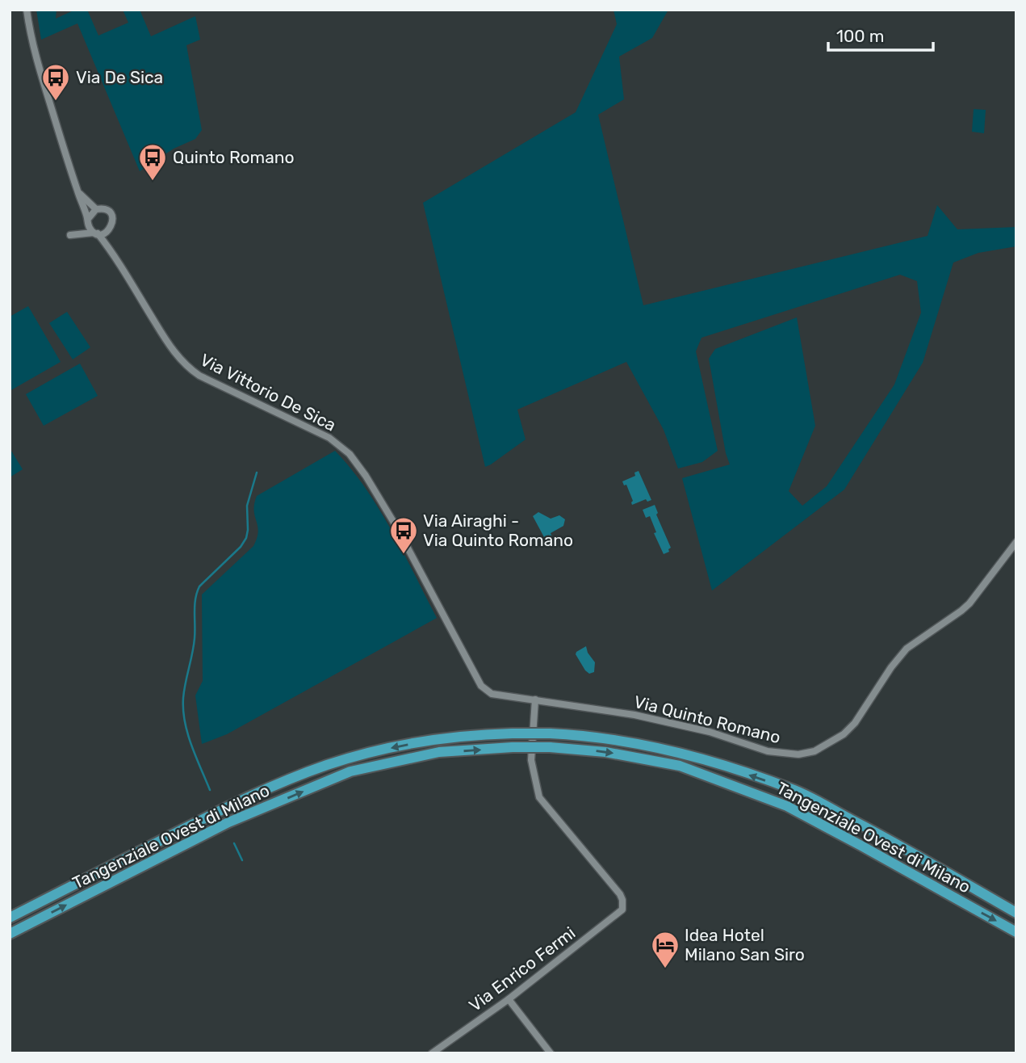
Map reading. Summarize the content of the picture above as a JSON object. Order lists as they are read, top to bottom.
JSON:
{
  "streets": {
    "highway": ["Tangenziale Ovest di Milano"],
    "street": ["Via Vittorio De Sica", "Via Quinto Romano", "Via Enrico Fermi"]
  },
  "crossings": [
    ["Via Vittorio De Sica", "Via Quinto Romano"],
    ["Via Quinto Romano", "Via Enrico Fermi"]
  ],
  "places": {
    "bus stop": ["Via De Sica", "Quinto Romano", "Via Airaghi - Via Quinto Romano"],
    "hotel": ["Idea Hotel Milano San Siro"]
  },
  "scale_bar": "100 m"
}
